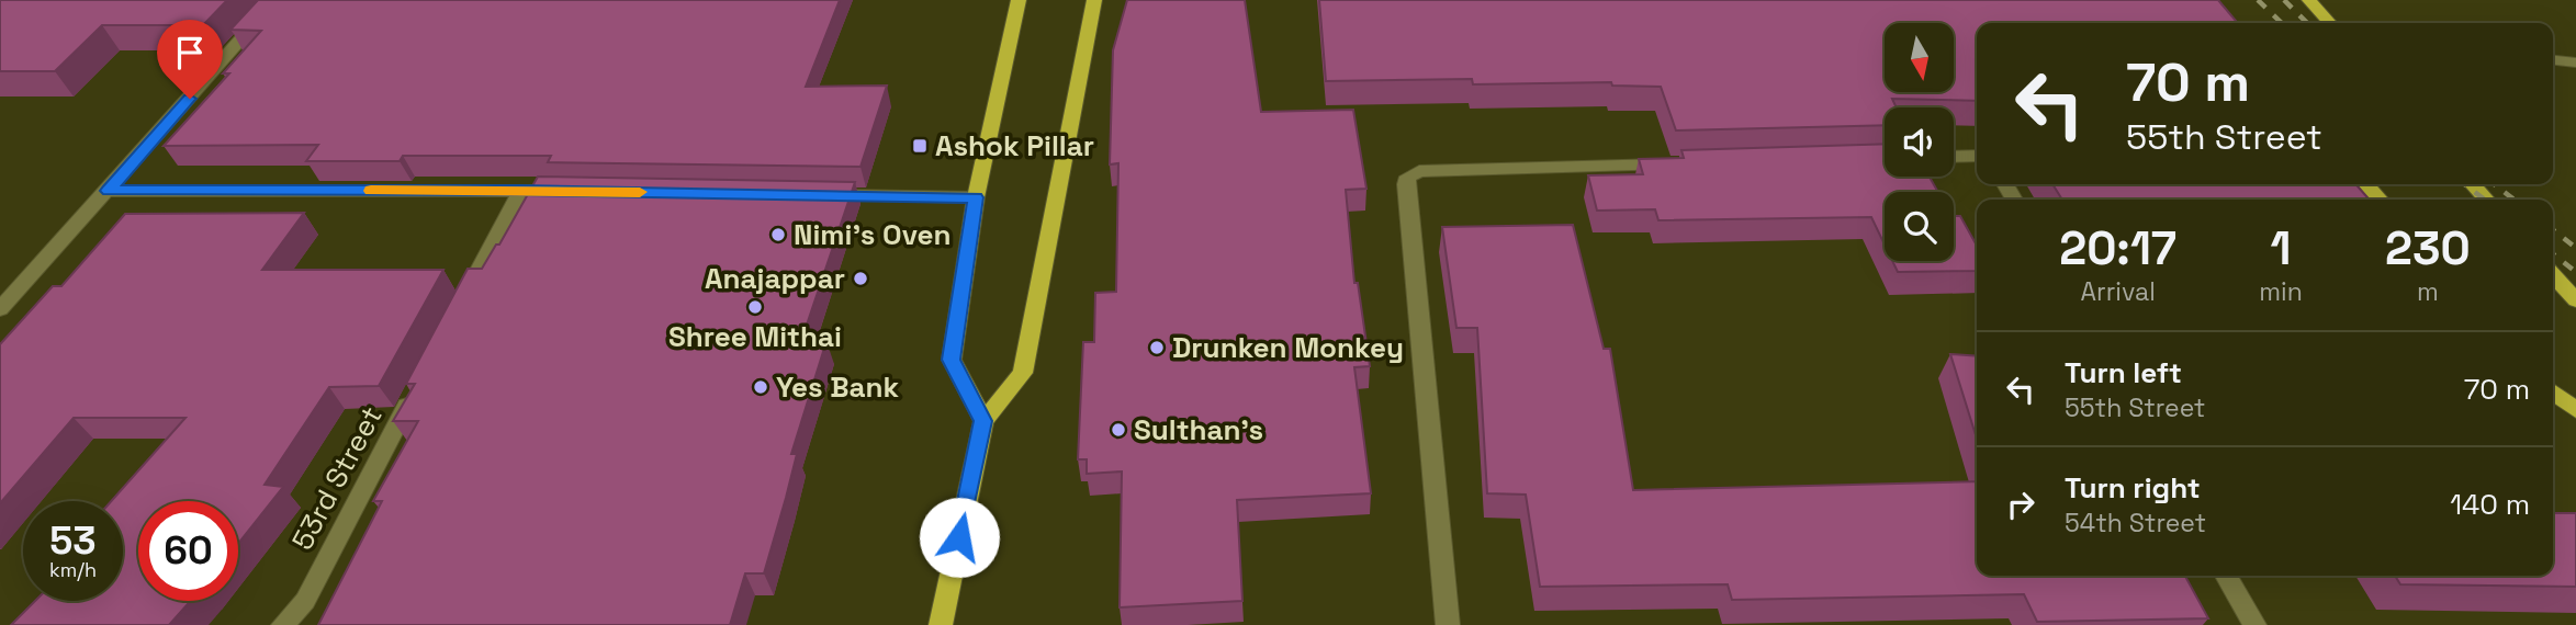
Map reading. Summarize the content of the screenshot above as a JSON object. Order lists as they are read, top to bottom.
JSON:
{
  "streets": {
    "street": ["53rd Street"]
  },
  "places": {
    "transit": ["Ashok Pillar"],
    "other": [
      "Nimi's Oven",
      "Anajappar",
      "Shree Mithai",
      "Drunken Monkey",
      "Yes Bank",
      "Sulthan's"
    ]
  },
  "north": "bottom",
  "page": {
    "turn": ["70 m", "55th Street"],
    "eta": [
      "20:17",
      "Arrival",
      "1",
      "min",
      "230",
      "m"
    ],
    "list": [
      {
        "name": "Turn left",
        "note": "55th Street",
        "value": "70 m"
      },
      {
        "name": "Turn right",
        "note": "54th Street",
        "value": "140 m"
      }
    ],
    "speed": "53 km/h",
    "limit": "60"
  }
}
